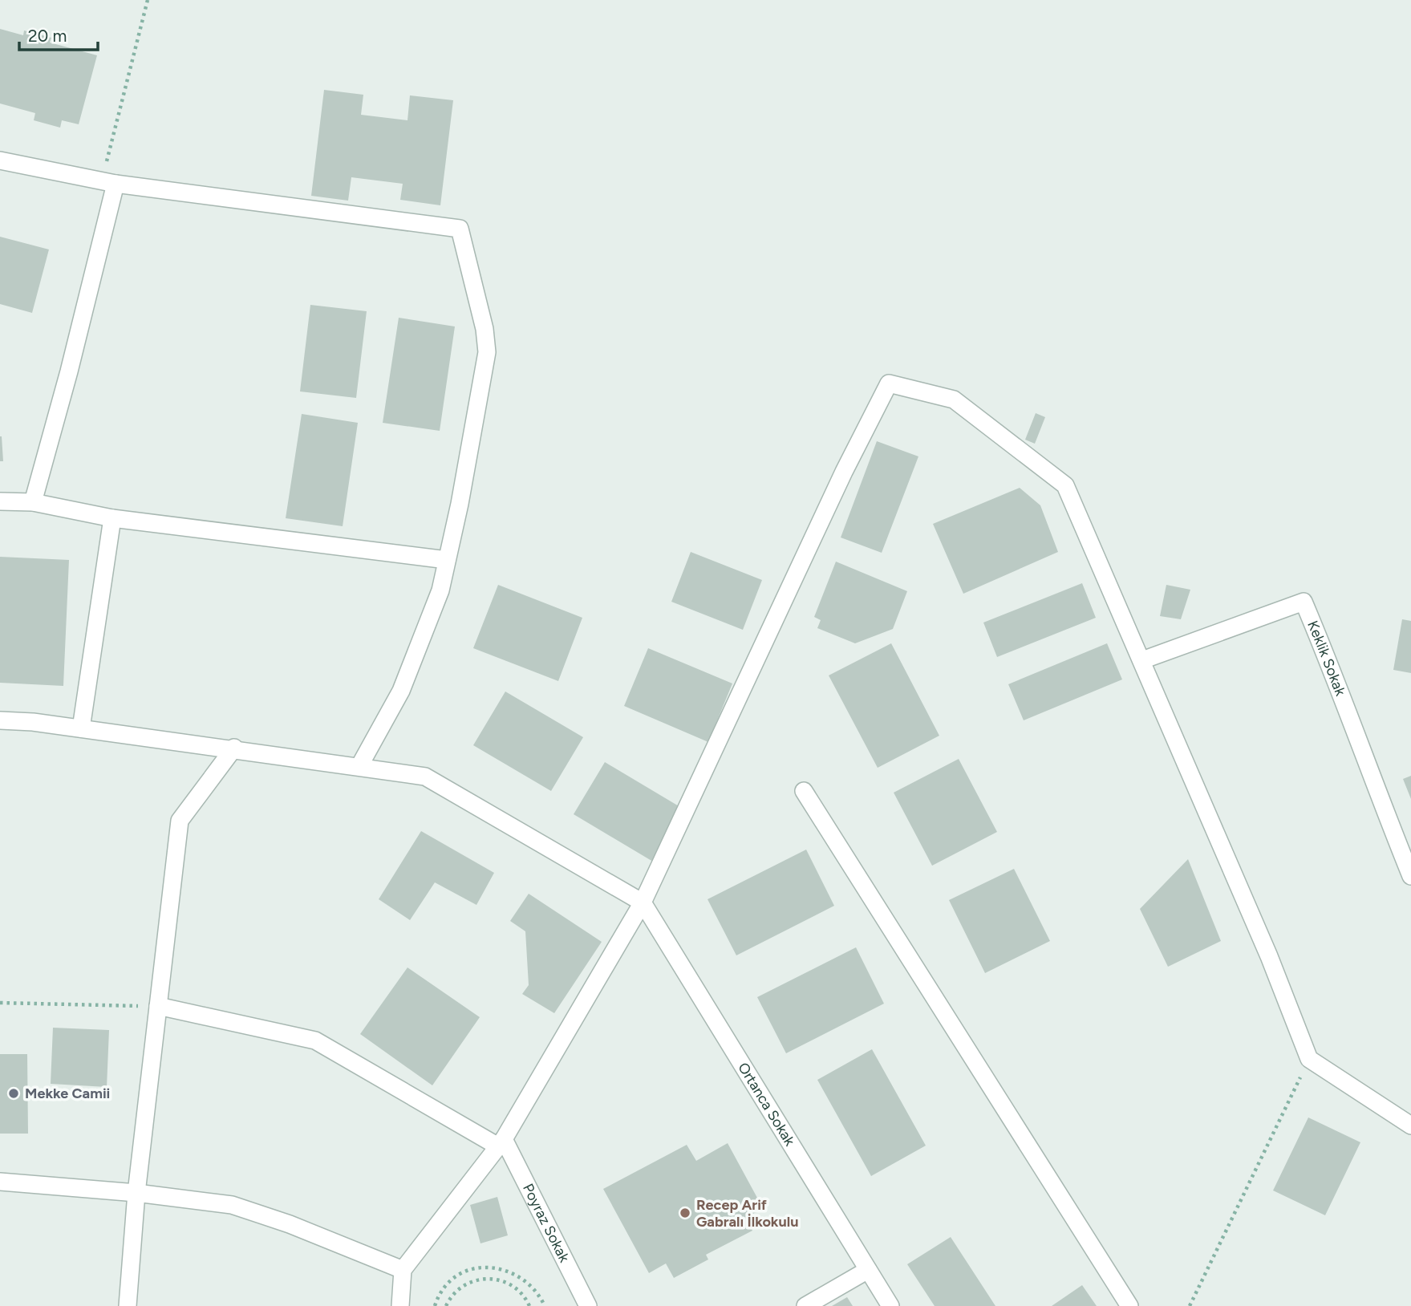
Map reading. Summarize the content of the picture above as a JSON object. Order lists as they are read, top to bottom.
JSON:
{
  "streets": {
    "street": ["Keklik Sokak", "Ortanca Sokak", "Poyraz Sokak"]
  },
  "places": ["Mekke Camii", "Recep Arif Gabralı İlkokulu"],
  "scale_bar": "20 m"
}
